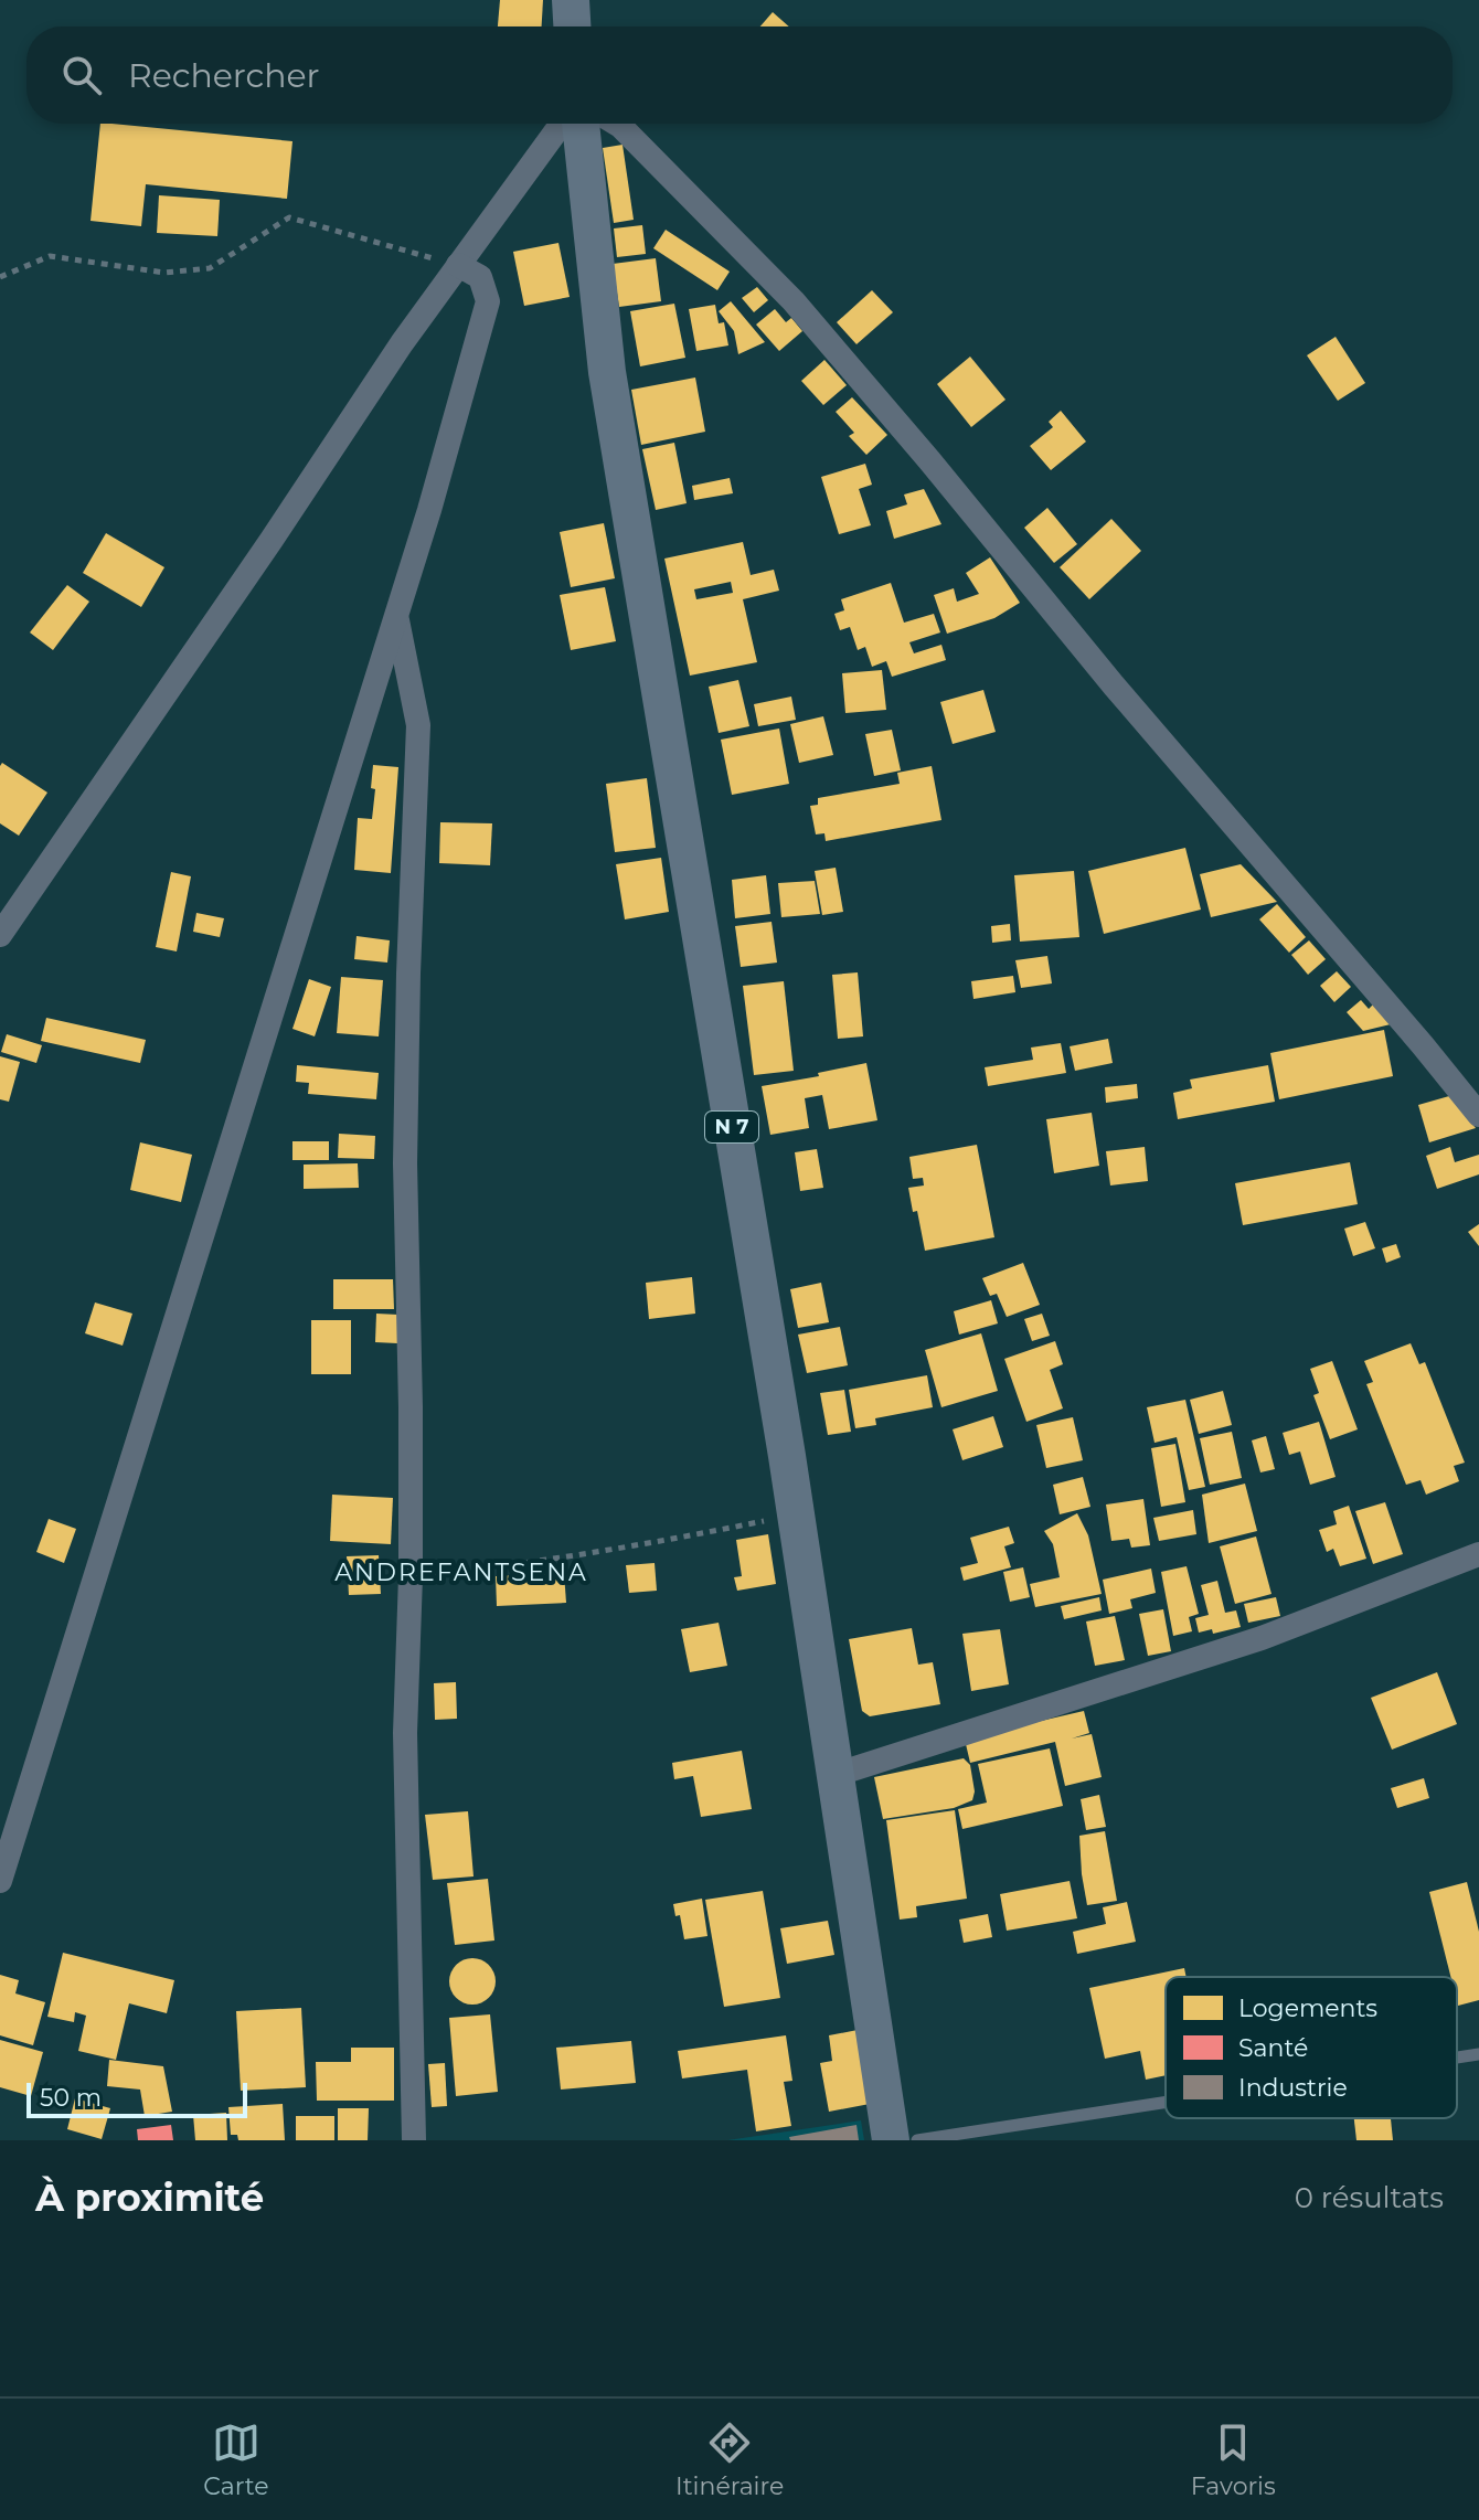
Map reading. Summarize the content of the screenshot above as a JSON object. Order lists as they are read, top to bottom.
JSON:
{
  "streets": {
    "main road": ["N 7"]
  },
  "districts": ["ANDREFANTSENA"],
  "legend": ["Logements", "Santé", "Industrie"],
  "scale_bar": "50 m",
  "page": {
    "search": "Rechercher",
    "scale": "50 m",
    "heading": ["À proximité", "0 résultats"],
    "nav": ["Carte", "Itinéraire", "Favoris"]
  }
}
